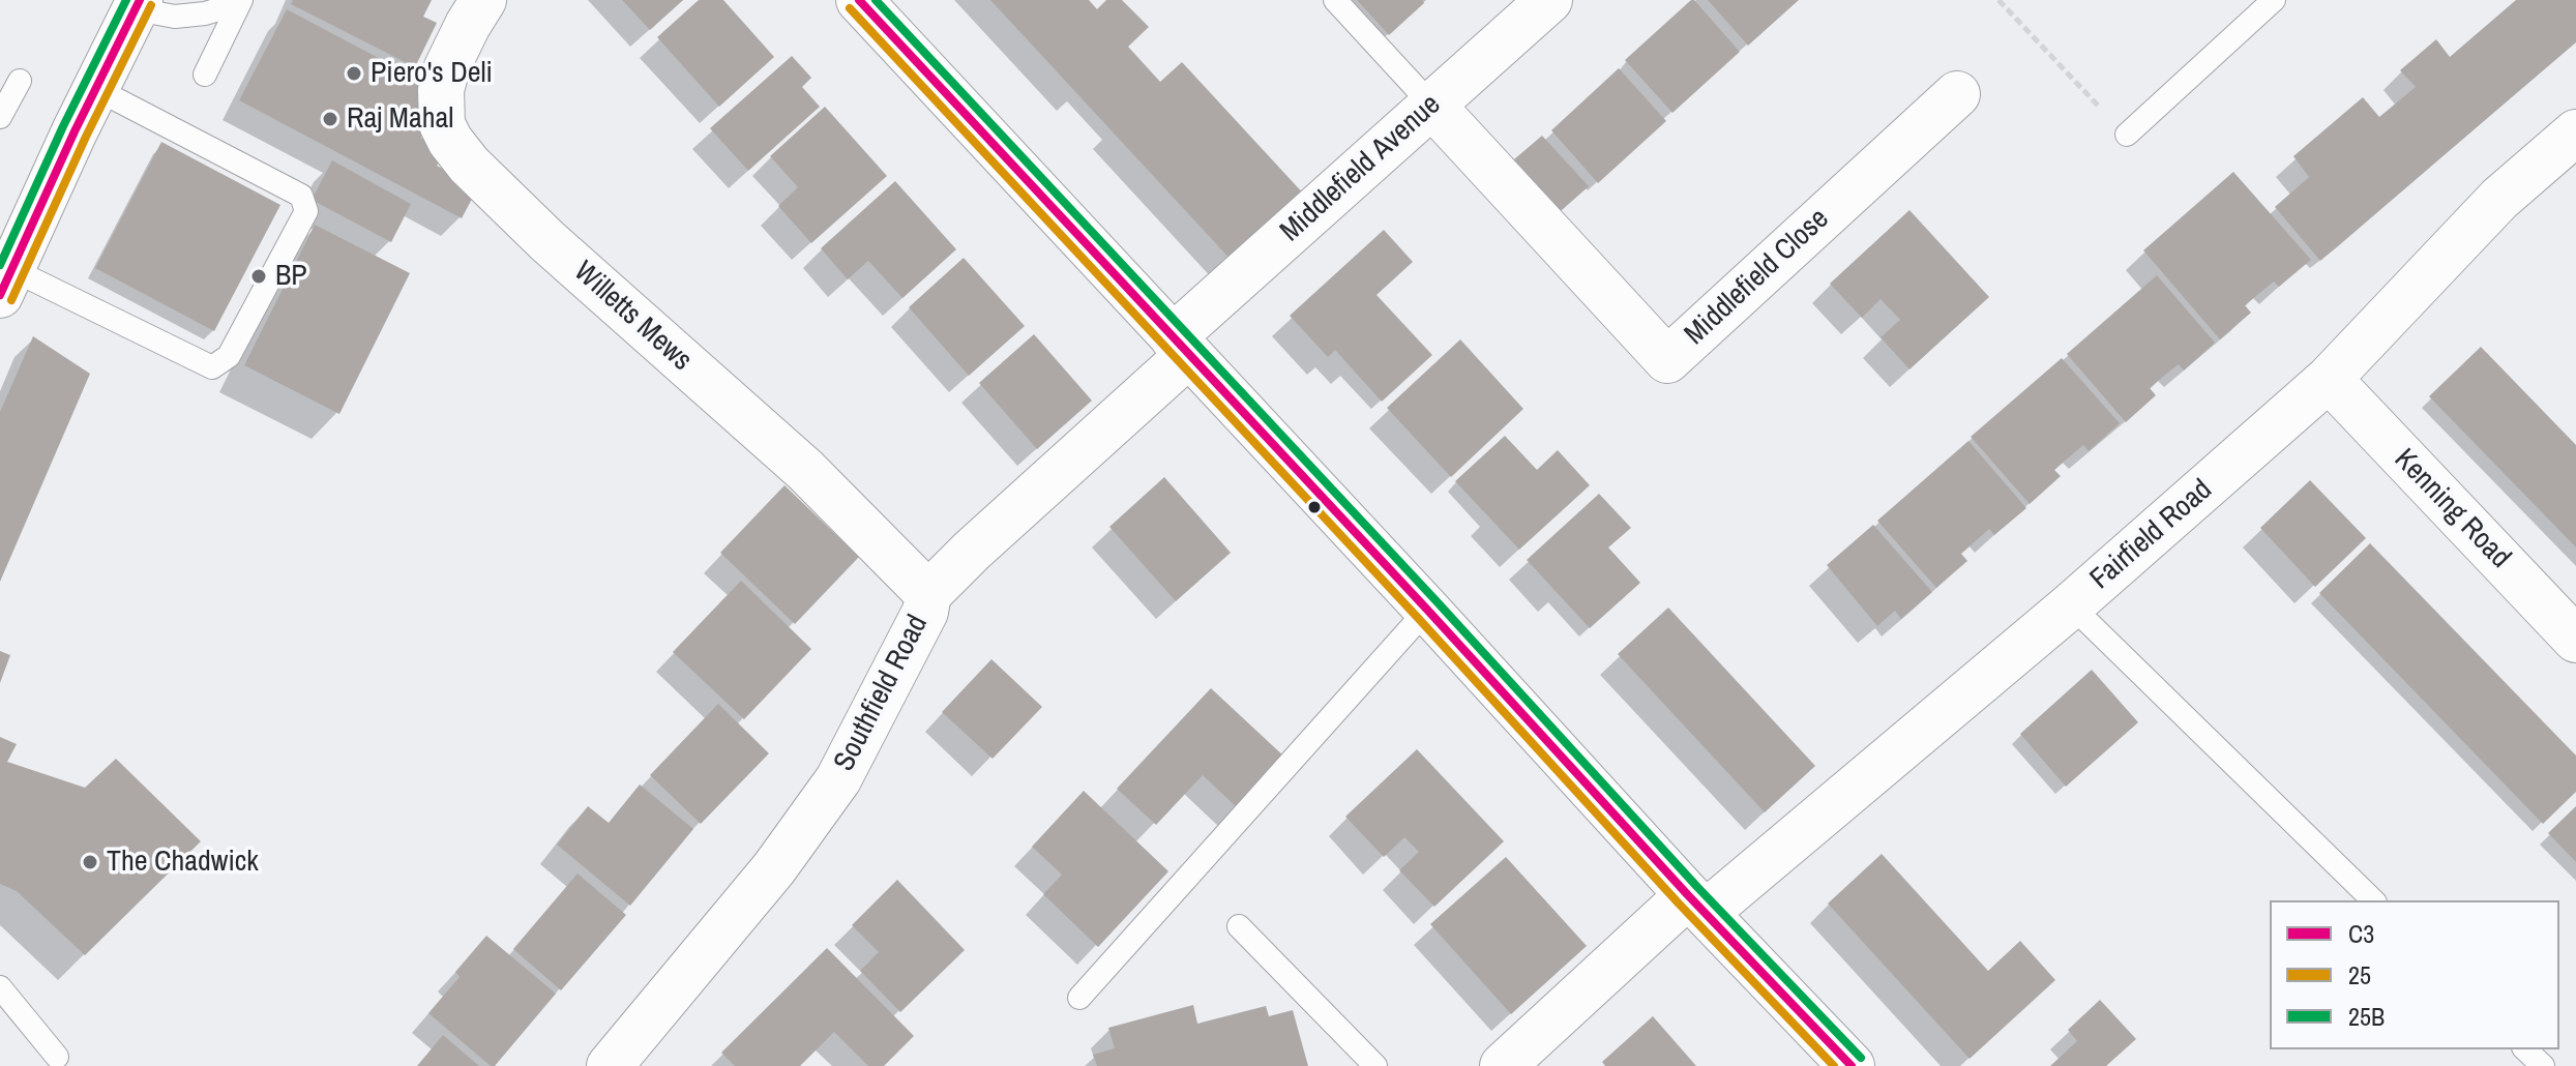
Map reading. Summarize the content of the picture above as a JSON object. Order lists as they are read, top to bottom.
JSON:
{
  "streets": {
    "street": [
      "Middlefield Avenue",
      "Middlefield Close",
      "Willetts Mews",
      "Kenning Road",
      "Fairfield Road",
      "Southfield Road"
    ]
  },
  "crossings": [
    ["Middlefield Avenue", "Middlefield Close"],
    ["Middlefield Avenue", "Southfield Road"],
    ["Willetts Mews", "Southfield Road"],
    ["Kenning Road", "Fairfield Road"]
  ],
  "places": [
    "Piero's Deli",
    "Raj Mahal",
    "BP",
    "The Chadwick"
  ],
  "lines": ["transit line C3", "transit line 25B", "transit line 25"],
  "legend": ["C3", "25", "25B"]
}
